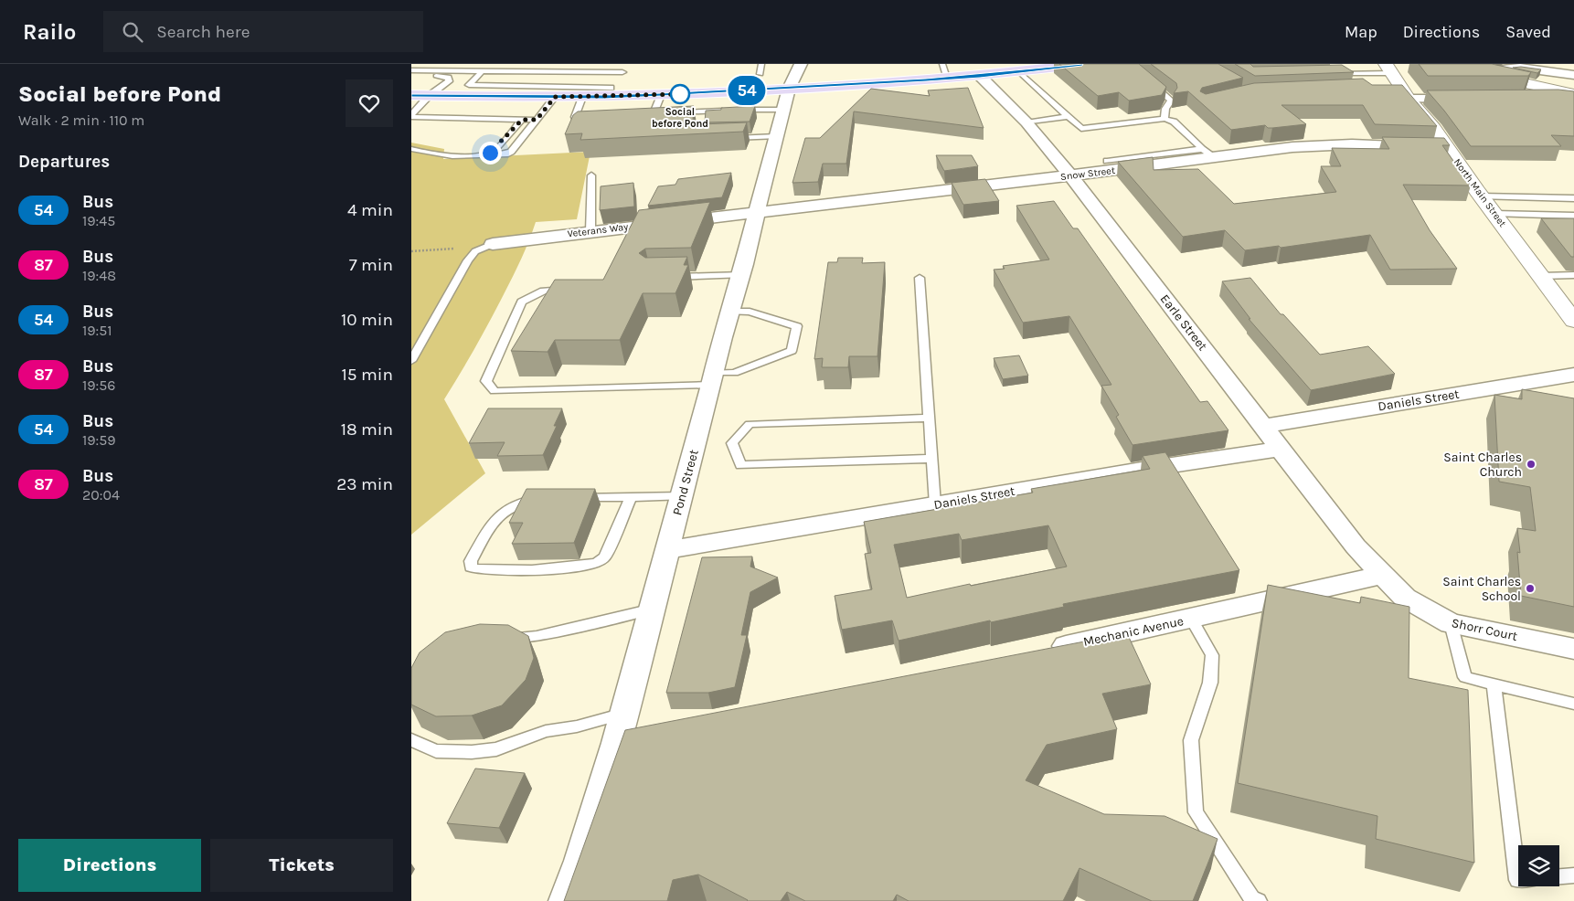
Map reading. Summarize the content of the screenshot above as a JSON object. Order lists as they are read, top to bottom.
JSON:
{
  "streets": {
    "street": [
      "Snow Street",
      "North Main Street",
      "Veterans Way",
      "Earle Street",
      "Daniels Street",
      "Pond Street",
      "Shorr Court",
      "Mechanic Avenue"
    ]
  },
  "crossings": [
    ["Snow Street", "North Main Street"],
    ["Snow Street", "Veterans Way"],
    ["Snow Street", "Earle Street"],
    ["Snow Street", "Pond Street"],
    ["Veterans Way", "Pond Street"],
    ["Earle Street", "Daniels Street"],
    ["Earle Street", "Shorr Court"],
    ["Earle Street", "Mechanic Avenue"],
    ["Daniels Street", "Pond Street"],
    ["Shorr Court", "Mechanic Avenue"]
  ],
  "places": ["Social before Pond", "Saint Charles Church", "Saint Charles School"],
  "lines": ["bus line 54"],
  "page": {
    "header": "Railo",
    "search": "Search here",
    "nav": ["Map", "Directions", "Saved"],
    "heading": [
      ["Social before Pond", "Walk · 2 min · 110 m"],
      "Departures"
    ],
    "on_map": "54",
    "list": [
      {
        "mark": "54",
        "name": "Bus",
        "note": "19:45",
        "value": "4 min"
      },
      {
        "mark": "87",
        "name": "Bus",
        "note": "19:48",
        "value": "7 min"
      },
      {
        "mark": "54",
        "name": "Bus",
        "note": "19:51",
        "value": "10 min"
      },
      {
        "mark": "87",
        "name": "Bus",
        "note": "19:56",
        "value": "15 min"
      },
      {
        "mark": "54",
        "name": "Bus",
        "note": "19:59",
        "value": "18 min"
      },
      {
        "mark": "87",
        "name": "Bus",
        "note": "20:04",
        "value": "23 min"
      }
    ],
    "buttons": ["Directions", "Tickets"]
  }
}
